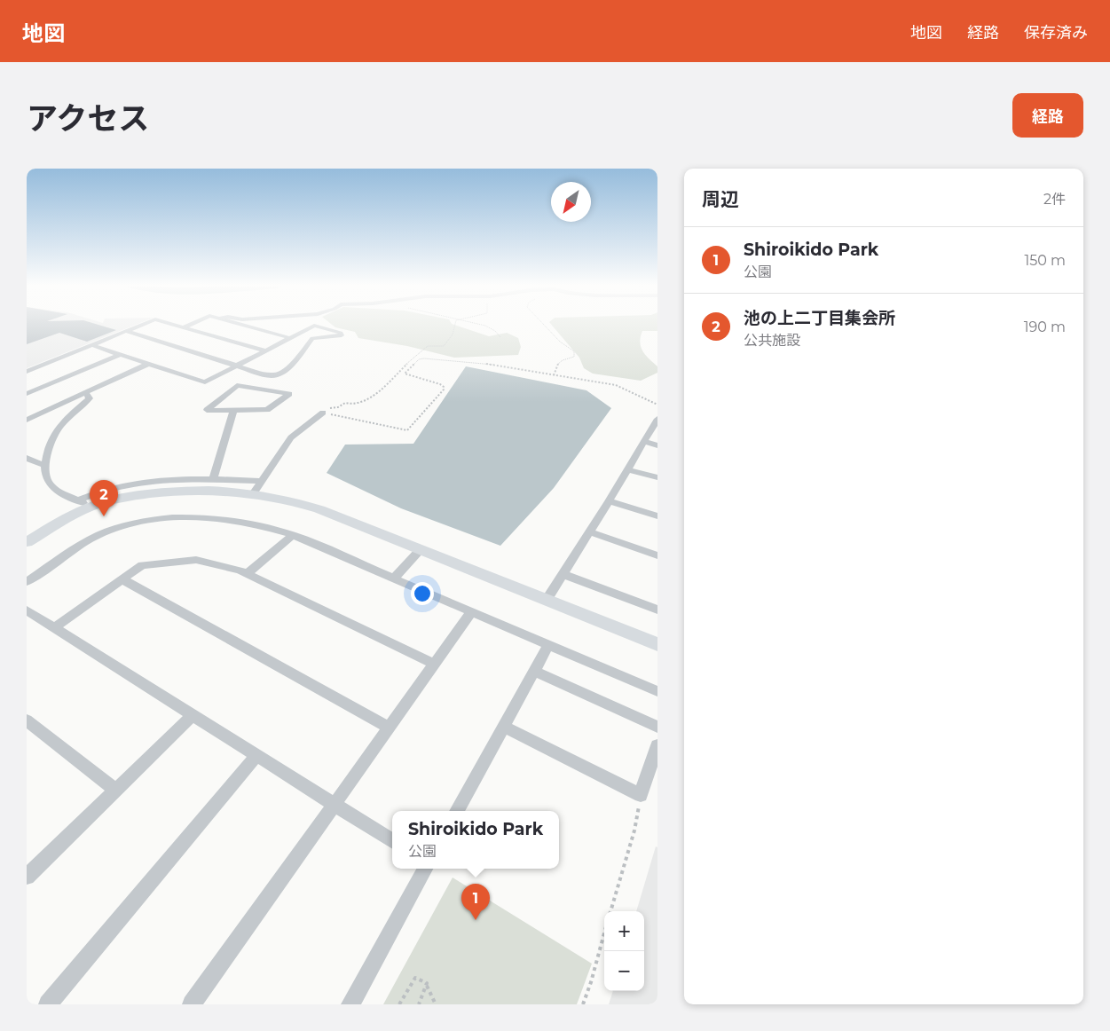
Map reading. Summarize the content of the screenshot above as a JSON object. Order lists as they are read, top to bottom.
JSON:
{
  "north": "bottom left",
  "page": {
    "header": "地図",
    "nav": ["地図", "経路", "保存済み"],
    "title": "アクセス",
    "buttons": "経路",
    "heading": ["周辺", "2件"],
    "list": [
      {
        "mark": "1",
        "name": "Shiroikido Park",
        "note": "公園",
        "value": "150 m"
      },
      {
        "mark": "2",
        "name": "池の上二丁目集会所",
        "note": "公共施設",
        "value": "190 m"
      }
    ],
    "pins": ["2", "1"],
    "popup": ["Shiroikido Park", "公園"],
    "map_buttons": ["+", "−"]
  }
}
